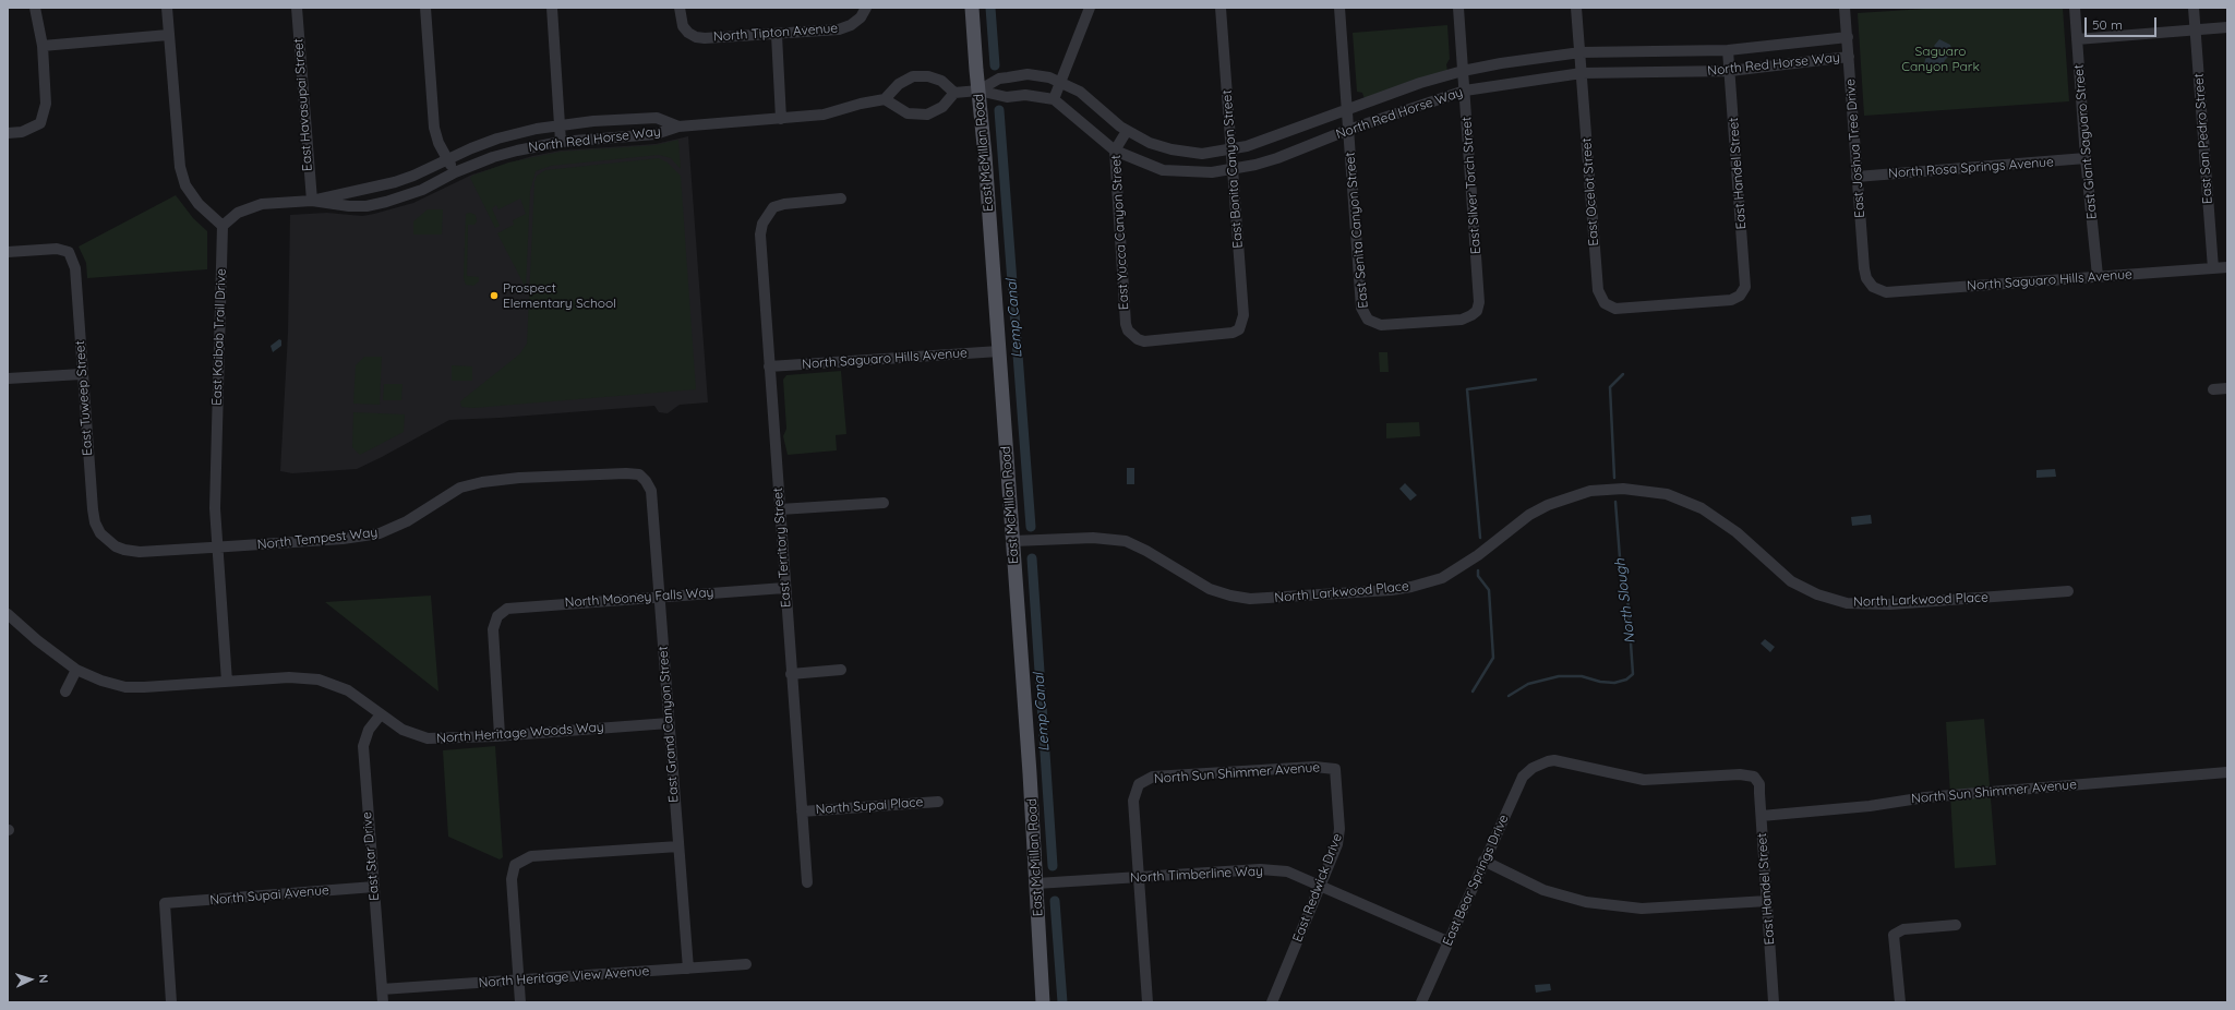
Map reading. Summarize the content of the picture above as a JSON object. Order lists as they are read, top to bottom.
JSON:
{
  "streets": {
    "main road": ["East McMillan Road"],
    "street": [
      "North Tipton Avenue",
      "North Red Horse Way",
      "East Havasupai Street",
      "East San Pedro Street",
      "East Giant Saguaro Street",
      "East Joshua Tree Drive",
      "North Rosa Springs Avenue",
      "East Bonita Canyon Street",
      "East Handel Street",
      "East Silver Torch Street",
      "East Ocelot Street",
      "East Senita Canyon Street",
      "East Yucca Canyon Street",
      "North Saguaro Hills Avenue",
      "East Kaibab Trail Drive",
      "East Tuweep Street",
      "North Tempest Way",
      "East Territory Street",
      "North Larkwood Place",
      "North Mooney Falls Way",
      "East Grand Canyon Street",
      "North Heritage Woods Way",
      "North Sun Shimmer Avenue",
      "North Supai Place",
      "East Star Drive",
      "North Timberline Way",
      "East Bear Springs Drive",
      "East Redwick Drive",
      "North Supai Avenue",
      "North Heritage View Avenue"
    ]
  },
  "crossings": [
    ["North Red Horse Way", "East Havasupai Street"],
    ["North Red Horse Way", "East Joshua Tree Drive"],
    ["North Red Horse Way", "East McMillan Road"],
    ["North Red Horse Way", "East Bonita Canyon Street"],
    ["North Red Horse Way", "East Handel Street"],
    ["North Red Horse Way", "East Silver Torch Street"],
    ["North Red Horse Way", "East Ocelot Street"],
    ["North Red Horse Way", "East Senita Canyon Street"],
    ["North Red Horse Way", "East Yucca Canyon Street"],
    ["North Red Horse Way", "East Kaibab Trail Drive"],
    ["East San Pedro Street", "North Saguaro Hills Avenue"],
    ["East Giant Saguaro Street", "North Rosa Springs Avenue"],
    ["East Giant Saguaro Street", "North Saguaro Hills Avenue"],
    ["East Joshua Tree Drive", "North Rosa Springs Avenue"],
    ["East Joshua Tree Drive", "North Saguaro Hills Avenue"],
    ["East McMillan Road", "North Saguaro Hills Avenue"],
    ["East McMillan Road", "North Larkwood Place"],
    ["East McMillan Road", "North Timberline Way"],
    ["East Bonita Canyon Street", "East Yucca Canyon Street"],
    ["East Handel Street", "East Ocelot Street"],
    ["East Handel Street", "North Sun Shimmer Avenue"],
    ["East Handel Street", "East Bear Springs Drive"],
    ["East Silver Torch Street", "East Senita Canyon Street"],
    ["North Saguaro Hills Avenue", "East Territory Street"],
    ["East Kaibab Trail Drive", "North Tempest Way"],
    ["East Kaibab Trail Drive", "North Heritage Woods Way"],
    ["East Tuweep Street", "North Tempest Way"],
    ["North Tempest Way", "East Grand Canyon Street"],
    ["East Territory Street", "North Mooney Falls Way"],
    ["East Territory Street", "North Supai Place"],
    ["North Mooney Falls Way", "East Grand Canyon Street"],
    ["North Mooney Falls Way", "North Heritage Woods Way"],
    ["East Grand Canyon Street", "North Heritage Woods Way"],
    ["East Grand Canyon Street", "North Heritage View Avenue"],
    ["North Heritage Woods Way", "East Star Drive"],
    ["North Sun Shimmer Avenue", "North Timberline Way"],
    ["North Sun Shimmer Avenue", "East Redwick Drive"],
    ["East Star Drive", "North Supai Avenue"],
    ["East Star Drive", "North Heritage View Avenue"],
    ["North Timberline Way", "East Bear Springs Drive"],
    ["North Timberline Way", "East Redwick Drive"]
  ],
  "water": ["Lemp Canal", "North Slough"],
  "parks": ["Saguaro Canyon Park"],
  "places": ["Prospect Elementary School"],
  "scale_bar": "50 m",
  "north": "right"
}
